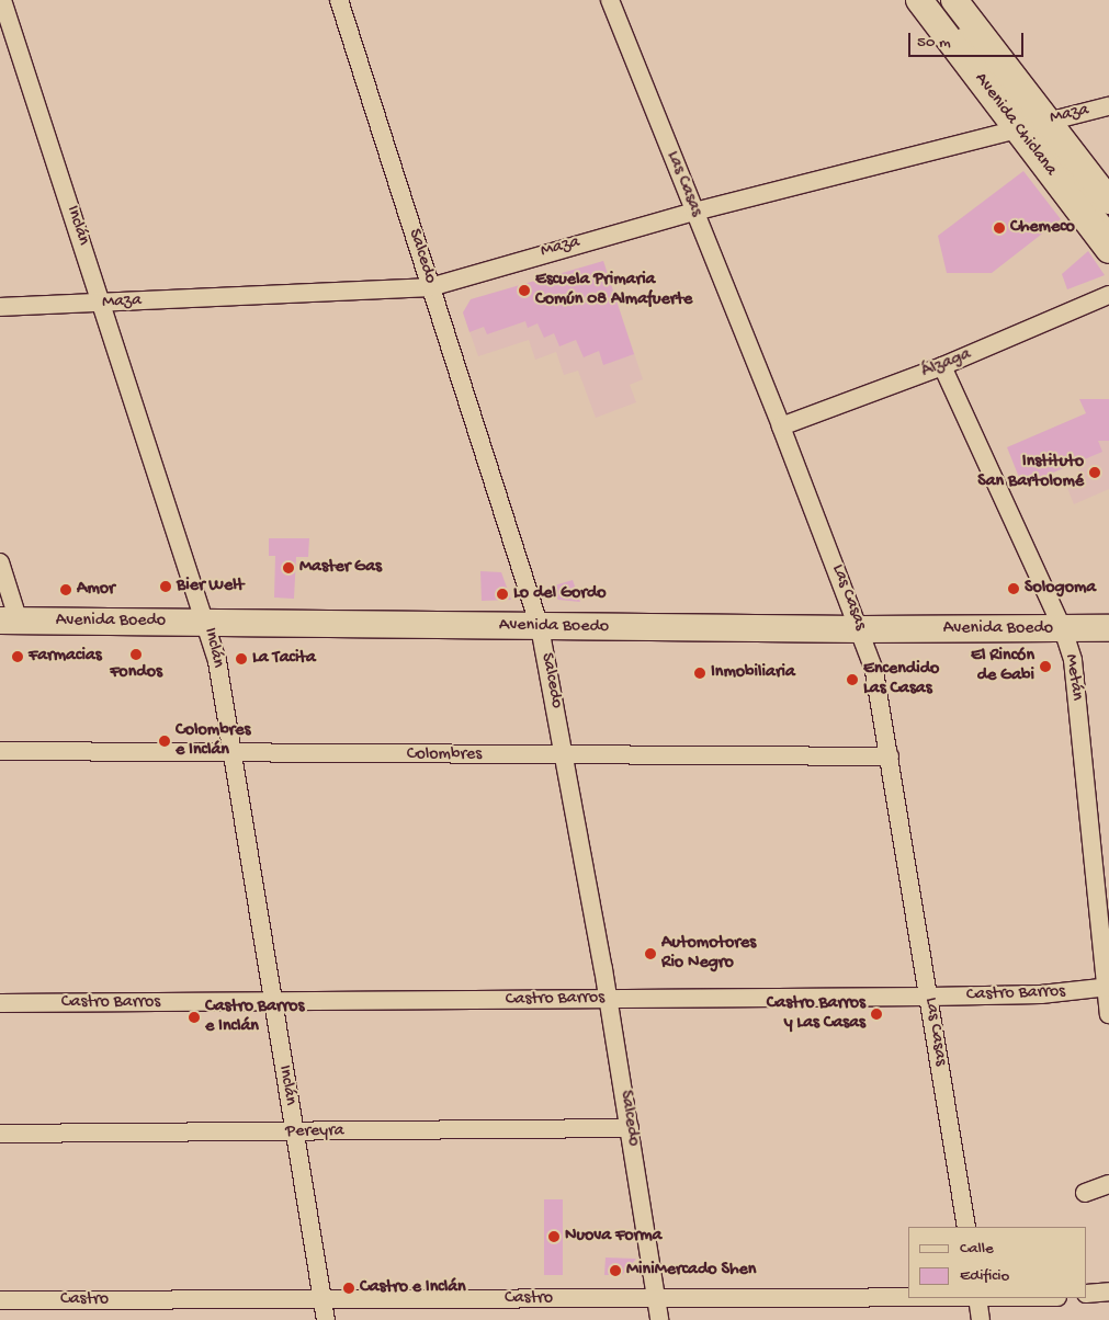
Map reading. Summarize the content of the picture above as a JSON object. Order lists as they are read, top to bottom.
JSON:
{
  "streets": {
    "main road": ["Avenida Chiclana", "Avenida Boedo"],
    "street": [
      "Maza",
      "Las Casas",
      "Inclán",
      "Salcedo",
      "Álzaga",
      "Metán",
      "Colombres",
      "Castro Barros",
      "Pereyra",
      "Castro"
    ]
  },
  "crossings": [
    ["Maza", "Avenida Chiclana"],
    ["Maza", "Las Casas"],
    ["Maza", "Inclán"],
    ["Maza", "Salcedo"],
    ["Las Casas", "Álzaga"],
    ["Las Casas", "Avenida Boedo"],
    ["Las Casas", "Colombres"],
    ["Las Casas", "Castro Barros"],
    ["Inclán", "Avenida Boedo"],
    ["Inclán", "Colombres"],
    ["Inclán", "Castro Barros"],
    ["Inclán", "Pereyra"],
    ["Inclán", "Castro"],
    ["Salcedo", "Avenida Boedo"],
    ["Salcedo", "Colombres"],
    ["Salcedo", "Castro Barros"],
    ["Salcedo", "Pereyra"],
    ["Salcedo", "Castro"],
    ["Álzaga", "Metán"],
    ["Avenida Boedo", "Metán"],
    ["Metán", "Castro Barros"]
  ],
  "places": [
    "Chemeco",
    "Escuela Primaria Común 08 Almafuerte",
    "Instituto San Bartolomé",
    "Master Gas",
    "Bier Welt",
    "Sologoma",
    "Amor",
    "Lo del Gordo",
    "Fondos",
    "Farmacias",
    "La Tacita",
    "El Rincón de Gabi",
    "Inmobiliaria",
    "Encendido Las Casas",
    "Colombres e Inclán",
    "Automotores Rio Negro",
    "Castro Barros y Las Casas",
    "Castro Barros e Inclán",
    "Nuova Forma",
    "MiniMercado Shen",
    "Castro e Inclán"
  ],
  "legend": ["Calle", "Edificio"],
  "scale_bar": "50 m"
}
